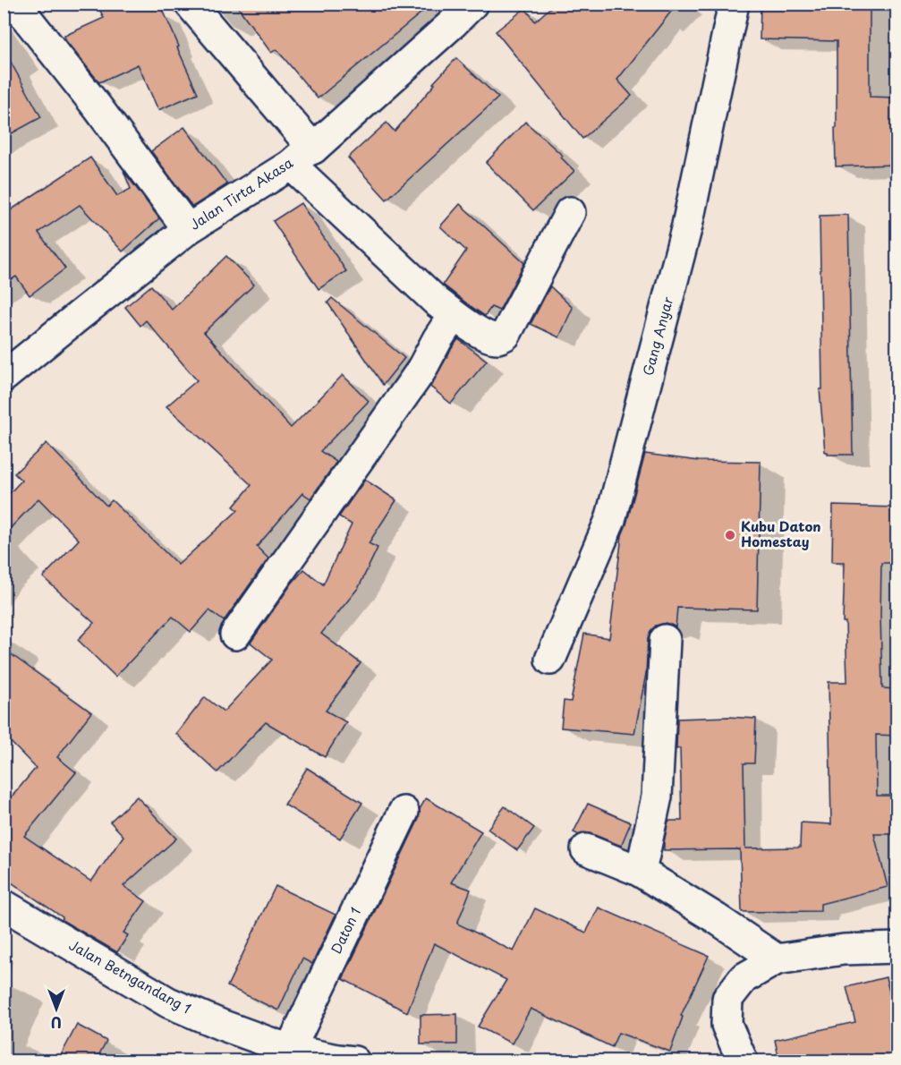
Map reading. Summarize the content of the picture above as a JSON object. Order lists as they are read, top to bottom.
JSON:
{
  "streets": {
    "street": [
      "Jalan Tirta Akasa",
      "Gang Anyar",
      "Daton 1",
      "Jalan Betngandang 1"
    ]
  },
  "crossings": [
    ["Daton 1", "Jalan Betngandang 1"]
  ],
  "places": ["Kubu Daton Homestay"],
  "north": "bottom"
}
